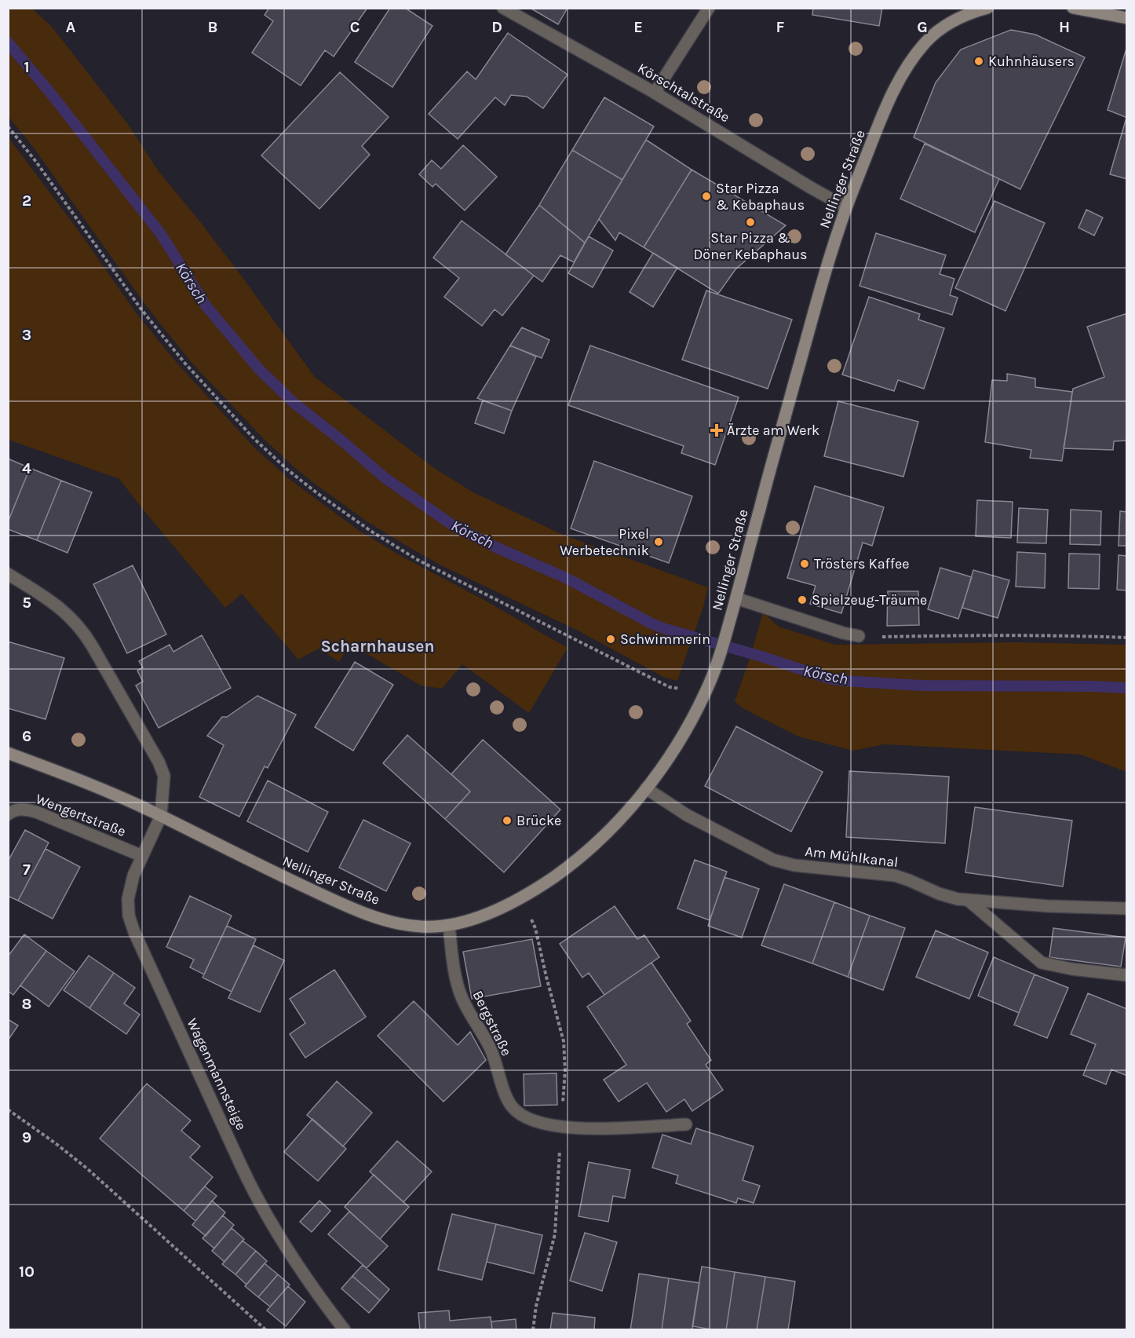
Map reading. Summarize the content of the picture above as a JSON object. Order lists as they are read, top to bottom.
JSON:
{
  "streets": {
    "main road": ["Nellinger Straße"],
    "street": [
      "Körschtalstraße",
      "Wengertstraße",
      "Am Mühlkanal",
      "Bergstraße",
      "Wagenmannsteige"
    ]
  },
  "crossings": [
    ["Körschtalstraße", "Nellinger Straße"],
    ["Nellinger Straße", "Am Mühlkanal"],
    ["Nellinger Straße", "Bergstraße"],
    ["Nellinger Straße", "Wagenmannsteige"],
    ["Wengertstraße", "Wagenmannsteige"]
  ],
  "districts": ["Scharnhausen"],
  "water": ["Körsch"],
  "places": {
    "other": [
      "Kuhnhäusers",
      "Star Pizza & Kebaphaus",
      "Star Pizza & Döner Kebaphaus",
      "Pixel Werbetechnik",
      "Trösters Kaffee",
      "Spielzeug-Träume",
      "Schwimmerin",
      "Brücke"
    ],
    "health": ["Ärzte am Werk"]
  },
  "grid": {
    "columns": [
      "A",
      "B",
      "C",
      "D",
      "E",
      "F",
      "G",
      "H"
    ],
    "rows": [
      "1",
      "2",
      "3",
      "4",
      "5",
      "6",
      "7",
      "8",
      "9",
      "10"
    ]
  }
}
